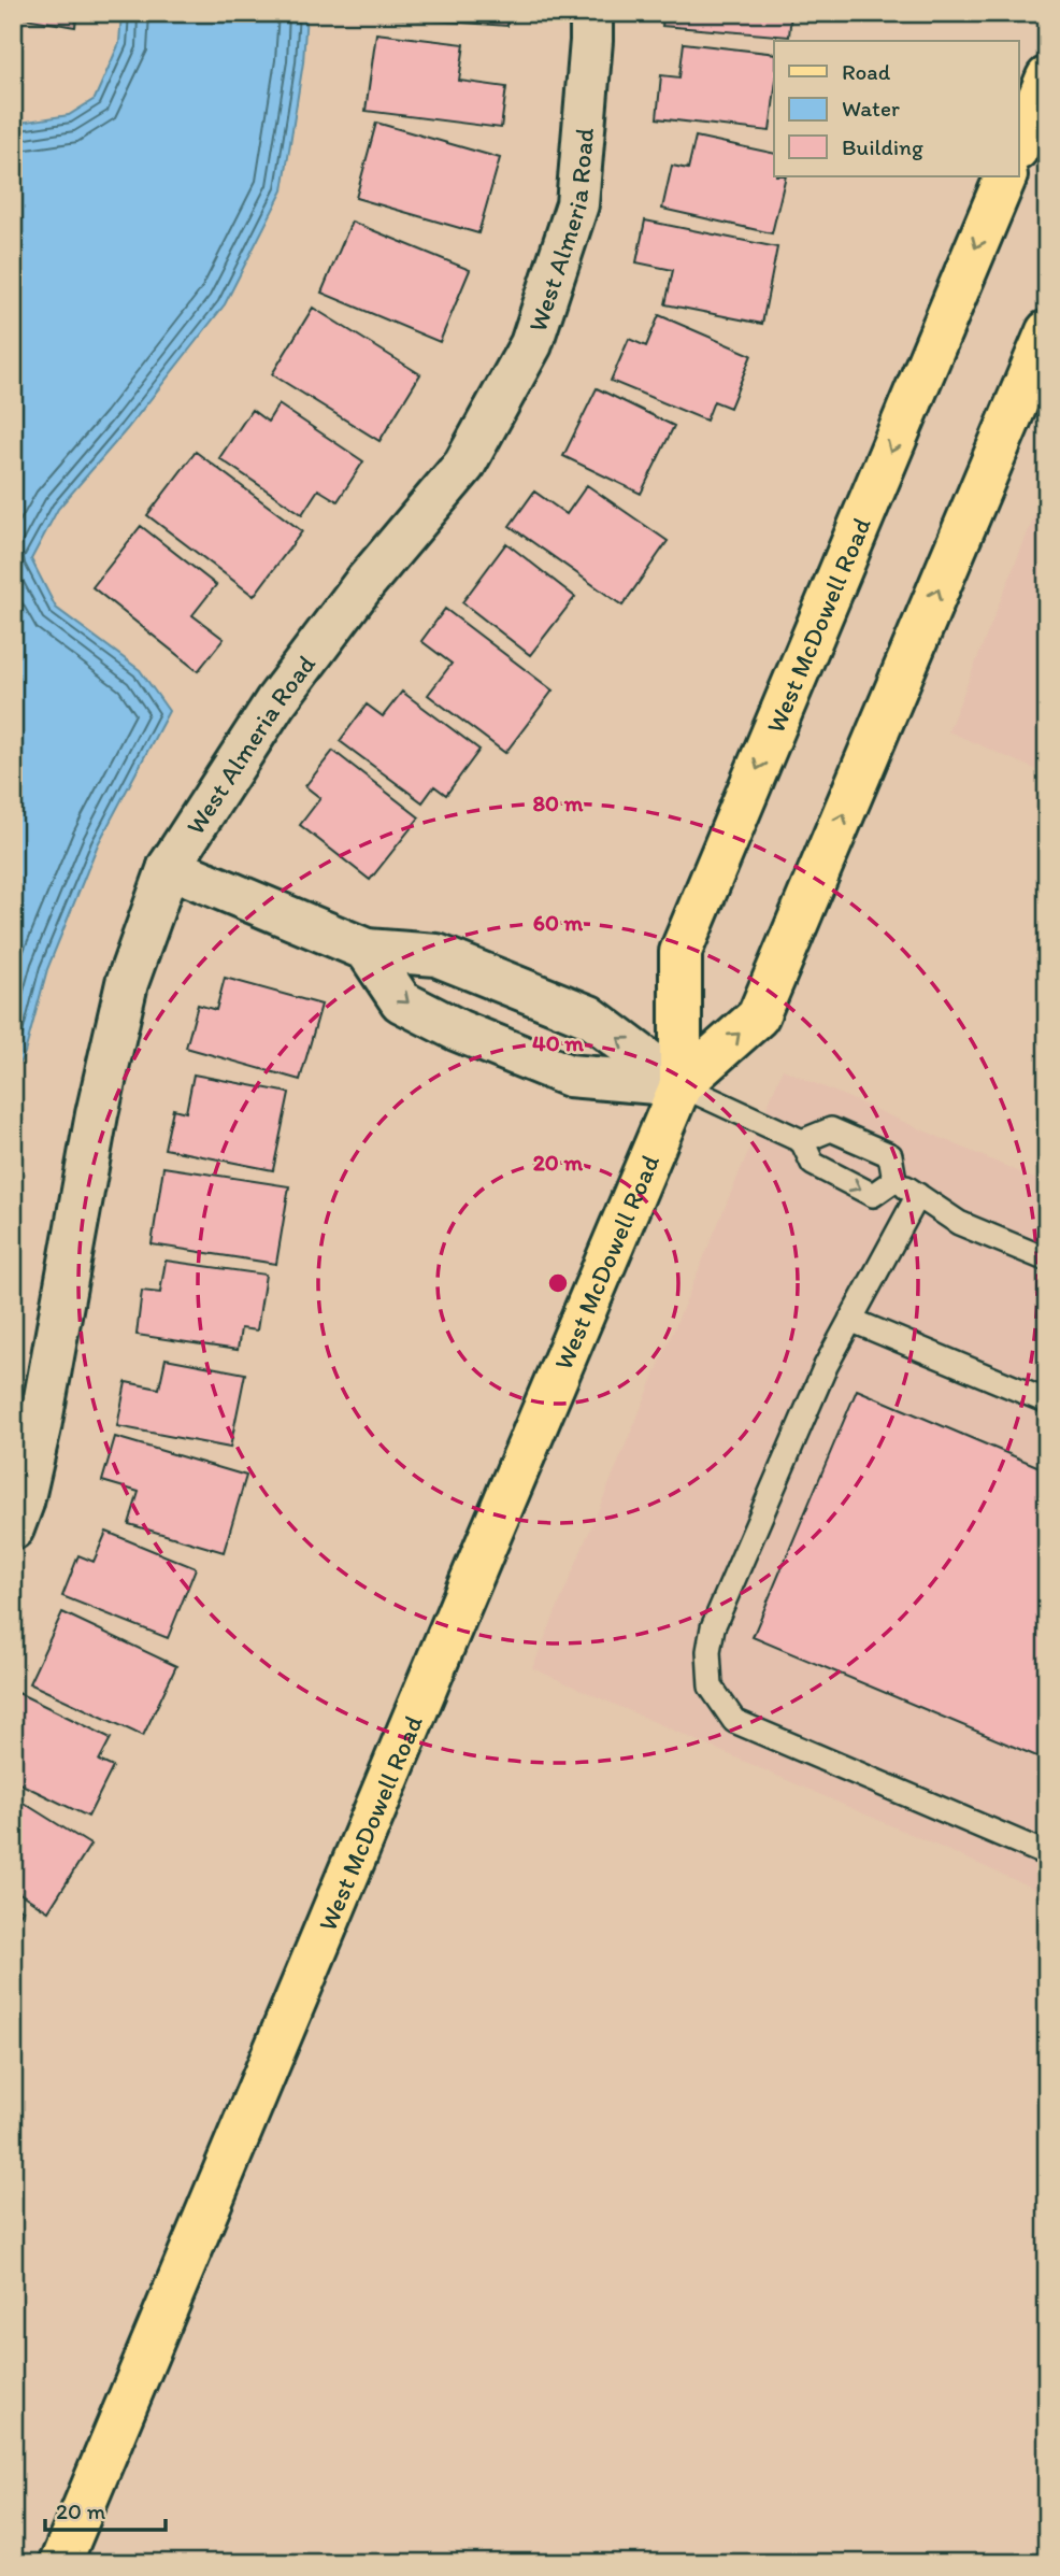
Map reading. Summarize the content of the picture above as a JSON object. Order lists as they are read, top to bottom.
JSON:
{
  "streets": {
    "main road": ["West McDowell Road"],
    "street": ["West Almeria Road"]
  },
  "legend": ["Road", "Water", "Building"],
  "scale_bar": "20 m",
  "rings": [
    "80 m",
    "60 m",
    "40 m",
    "20 m"
  ]
}
